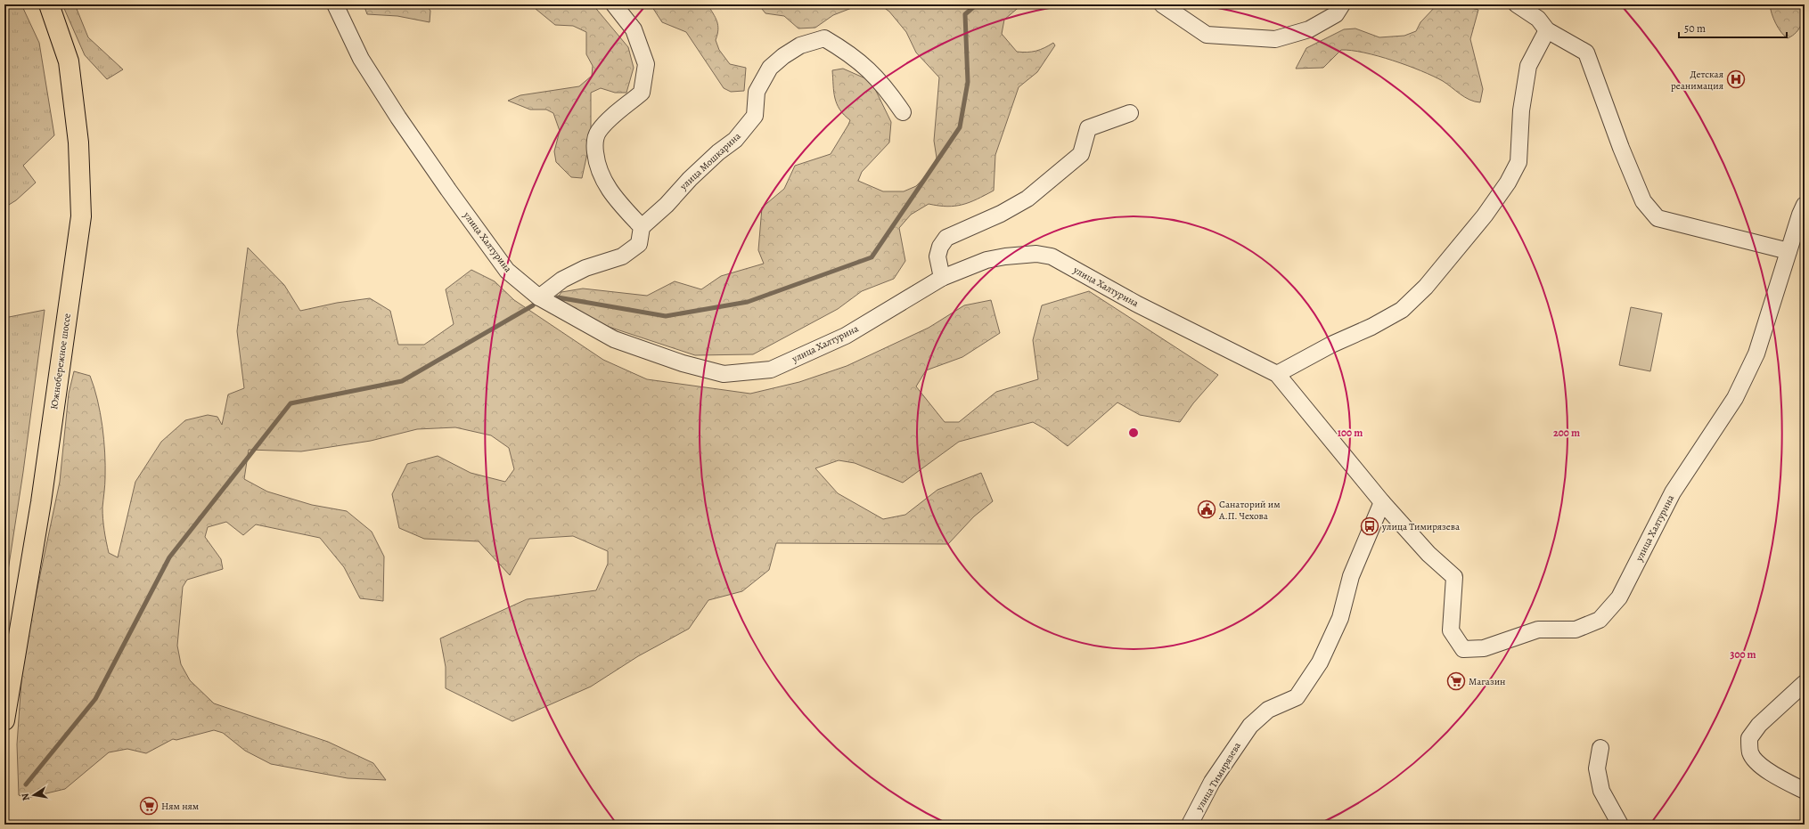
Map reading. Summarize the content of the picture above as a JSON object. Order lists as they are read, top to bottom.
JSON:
{
  "streets": {
    "highway": ["Южнобережное шоссе"],
    "street": ["улица Мошкарина", "улица Халтурина", "улица Тимирязева"]
  },
  "crossings": [
    ["улица Халтурина", "улица Тимирязева"]
  ],
  "places": {
    "hospital": ["Детская реанимация"],
    "public building": ["Санаторий им А.П. Чехова"],
    "bus stop": ["улица Тимирязева"],
    "supermarket": ["Магазин", "Ням ням"]
  },
  "scale_bar": "50 m",
  "north": "left",
  "rings": ["100 m", "200 m", "300 m"]
}
